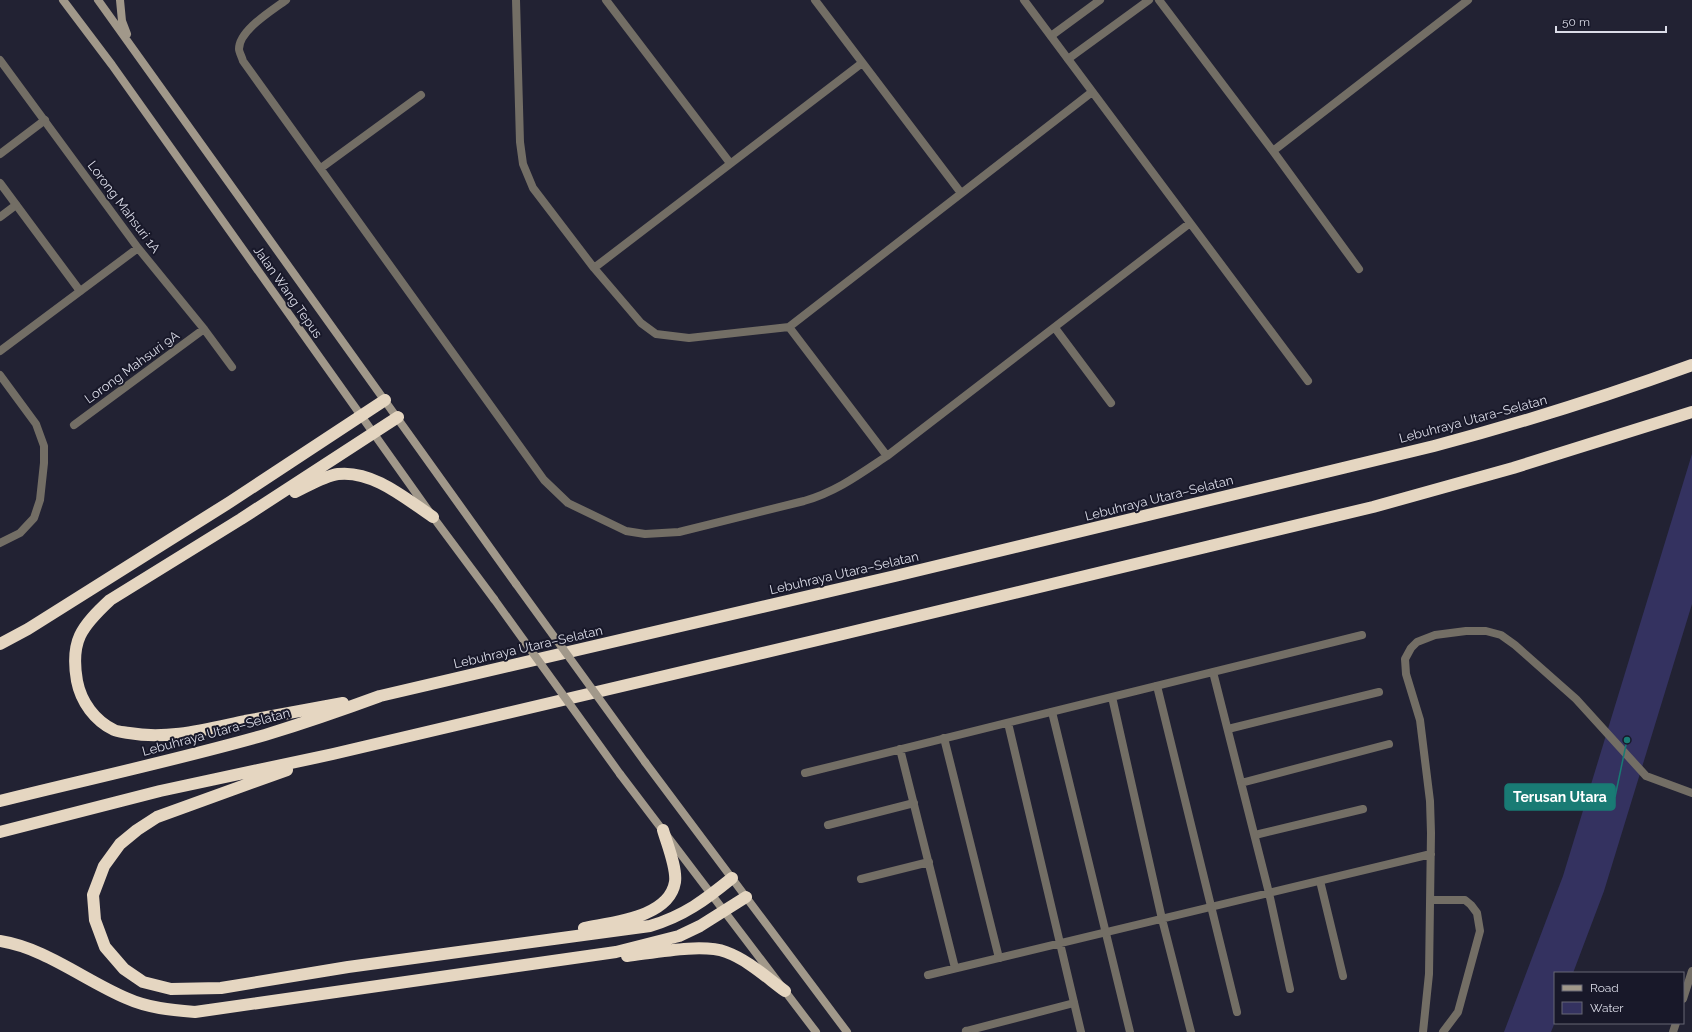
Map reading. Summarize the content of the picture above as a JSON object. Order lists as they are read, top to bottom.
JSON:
{
  "streets": {
    "highway": ["Lebuhraya Utara–Selatan"],
    "main road": ["Jalan Wang Tepus"],
    "street": ["Lorong Mahsuri 1A", "Lorong Mahsuri 9A"]
  },
  "crossings": [
    ["Lorong Mahsuri 1A", "Lorong Mahsuri 9A"]
  ],
  "places": ["Terusan Utara"],
  "legend": ["Road", "Water"],
  "scale_bar": "50 m"
}
